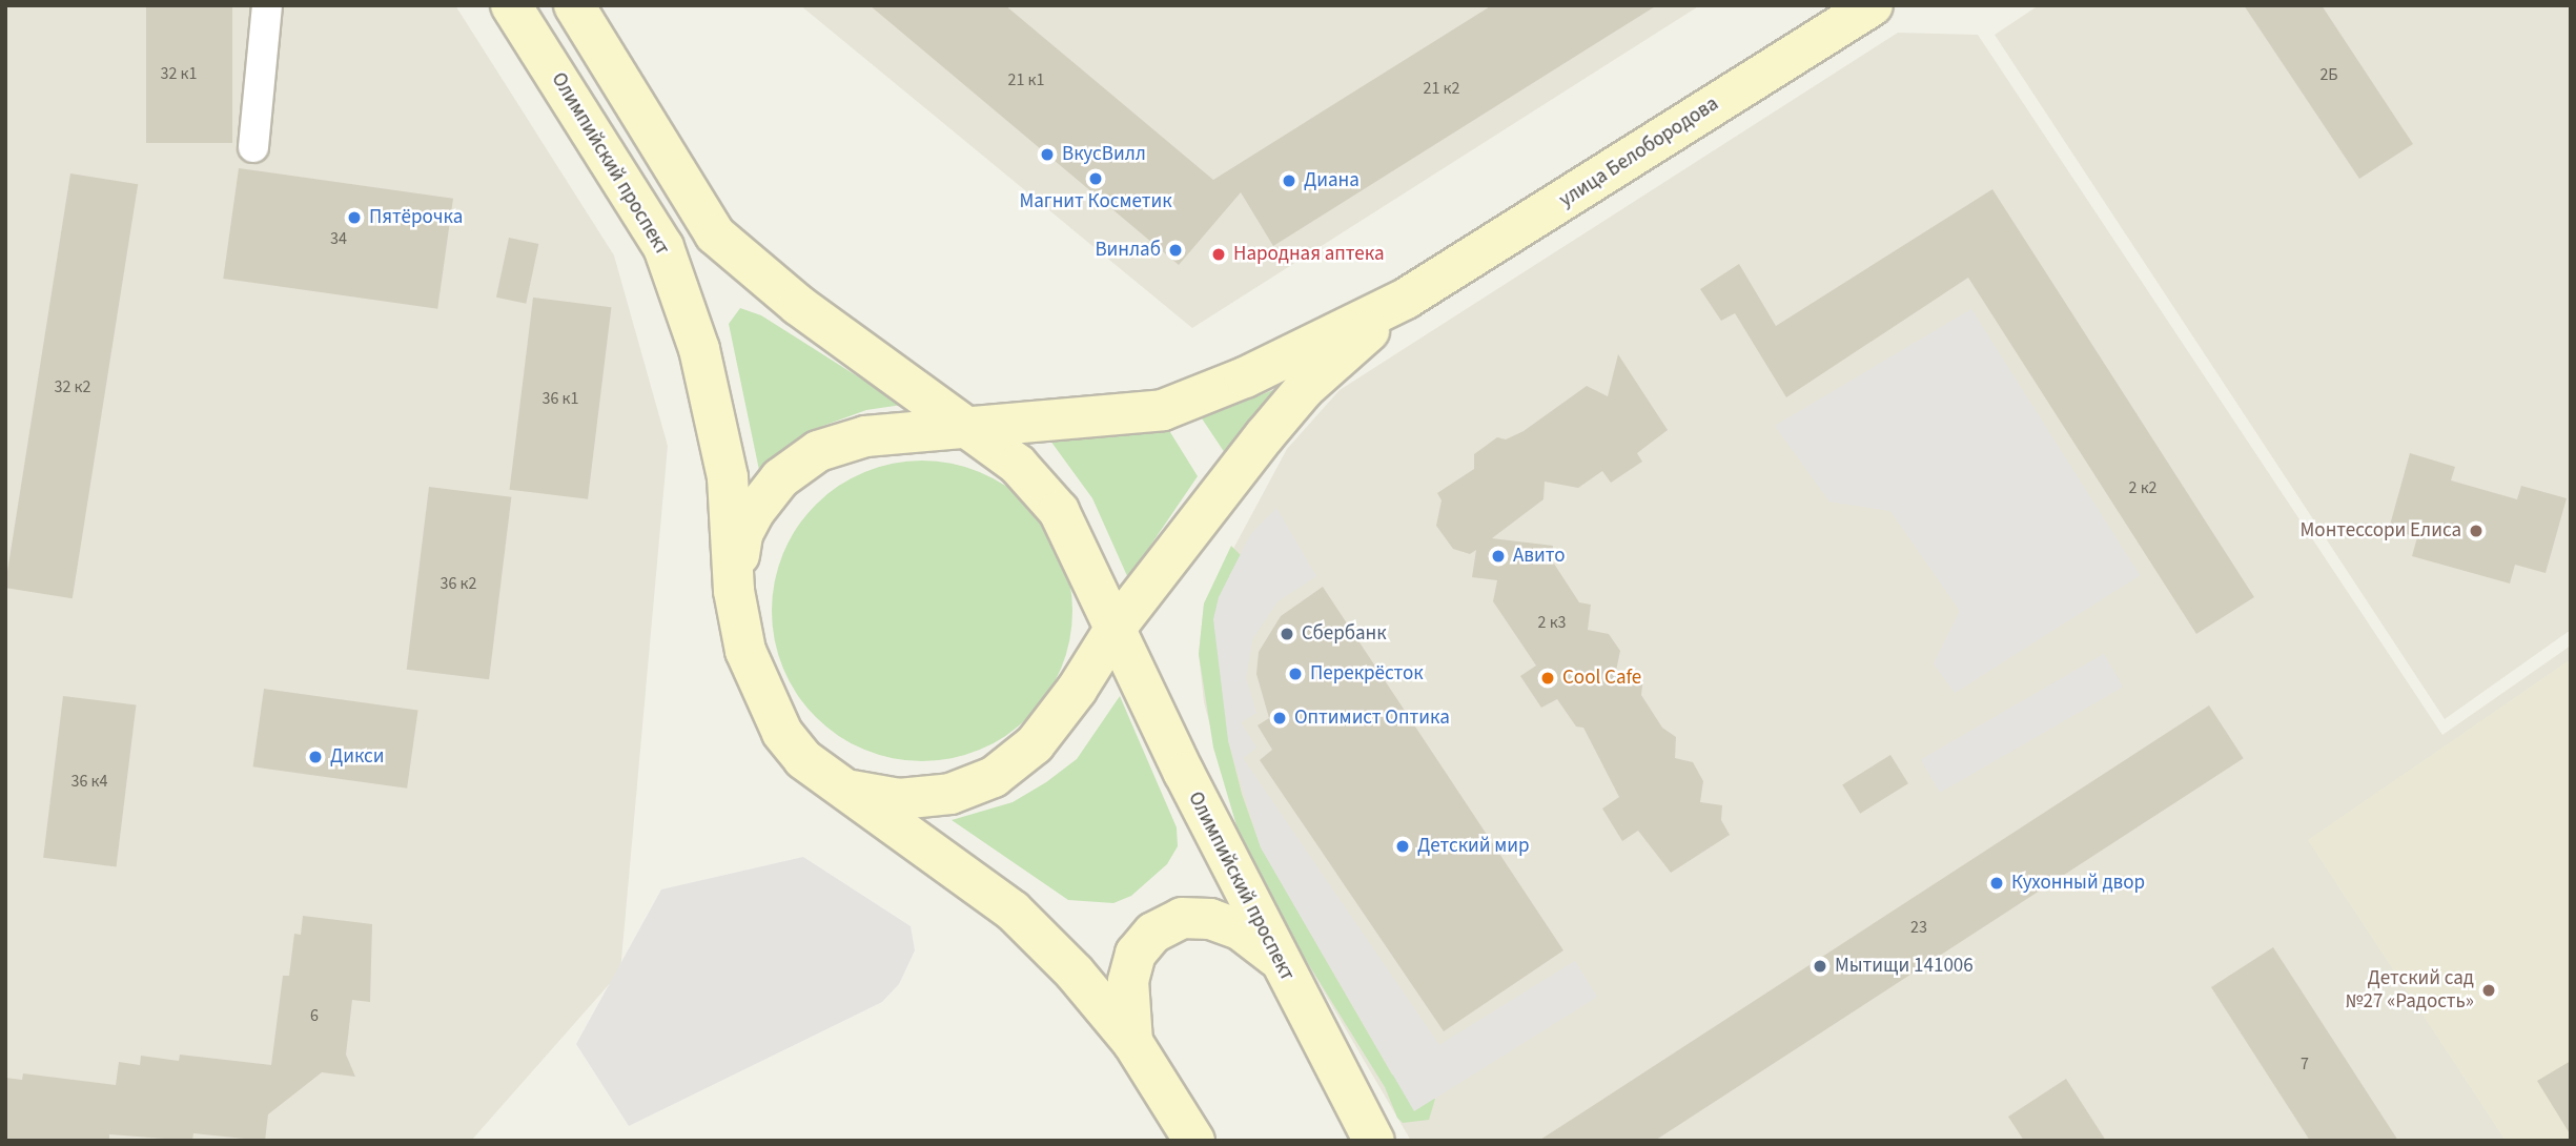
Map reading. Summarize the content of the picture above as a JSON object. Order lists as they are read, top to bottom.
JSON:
{
  "streets": {
    "main road": ["улица Белобородова", "Олимпийский проспект"]
  },
  "places": [
    "ВкусВилл",
    "Магнит Косметик",
    "Диана",
    "Пятёрочка",
    "Винлаб",
    "Народная аптека",
    "Монтессори Елиса",
    "Авито",
    "Сбербанк",
    "Перекрёсток",
    "Cool Cafe",
    "Оптимист Оптика",
    "Дикси",
    "Детский мир",
    "Кухонный двор",
    "Мытищи 141006",
    "Детский сад №27 «Радость»"
  ],
  "house_numbers": [
    "32 к1",
    "2Б",
    "21 к1",
    "21 к2",
    "34",
    "32 к2",
    "36 к1",
    "2 к2",
    "36 к2",
    "2 к3",
    "36 к4",
    "23",
    "6",
    "7"
  ]
}
